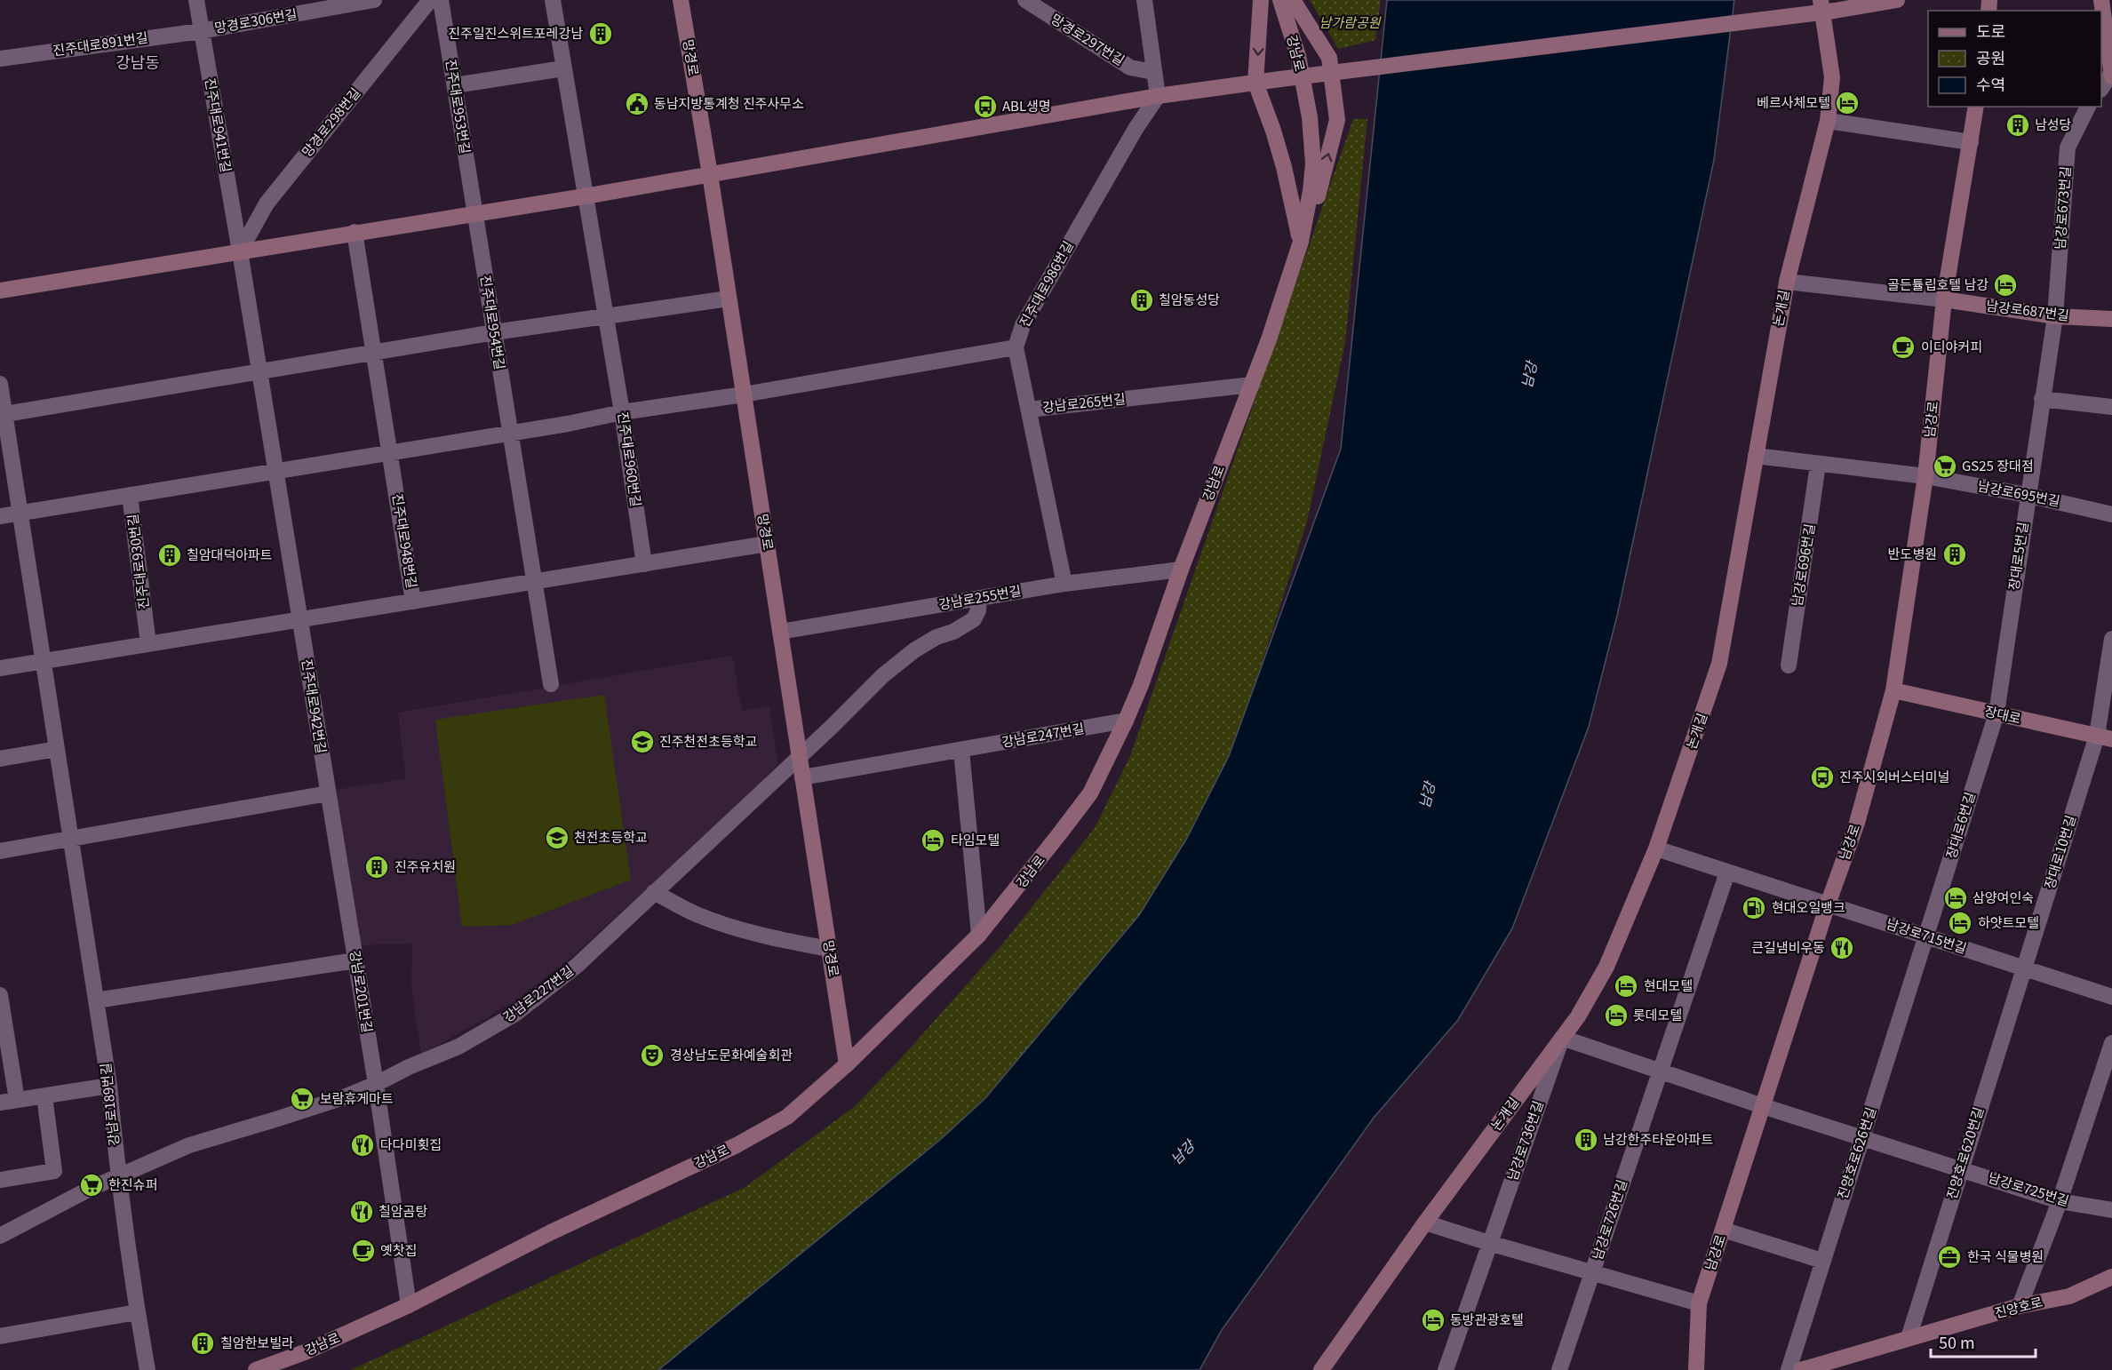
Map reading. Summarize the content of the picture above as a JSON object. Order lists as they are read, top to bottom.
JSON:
{
  "streets": {
    "street": [
      "망경로306번길",
      "망경로297번길",
      "진주대로891번길",
      "강남로",
      "망경로",
      "진주대로953번길",
      "망경로298번길",
      "진주대로941번길",
      "남강로673번길",
      "진주대로986번길",
      "논개길",
      "남강로687번길",
      "진주대로954번길",
      "강남로265번길",
      "남강로",
      "진주대로960번길",
      "남강로695번길",
      "진주대로948번길",
      "장대로5번길",
      "진주대로930번길",
      "남강로696번길",
      "강남로255번길",
      "진주대로942번길",
      "장대로",
      "강남로247번길",
      "장대로6번길",
      "장대로10번길",
      "남강로715번길",
      "강남로201번길",
      "강남로227번길",
      "강남로189번길",
      "남강로736번길",
      "진양호로626번길",
      "진양호로620번길",
      "남강로725번길",
      "남강로726번길",
      "진양호로"
    ]
  },
  "crossings": [
    ["망경로306번길", "진주대로891번길"],
    ["망경로306번길", "진주대로941번길"],
    ["진주대로891번길", "진주대로941번길"],
    ["강남로", "망경로"],
    ["강남로", "강남로265번길"],
    ["강남로", "강남로255번길"],
    ["강남로", "강남로247번길"],
    ["강남로", "강남로201번길"],
    ["망경로", "강남로255번길"],
    ["망경로", "강남로247번길"],
    ["망경로", "강남로227번길"],
    ["진주대로953번길", "진주대로954번길"],
    ["망경로298번길", "진주대로941번길"],
    ["망경로298번길", "진주대로942번길"],
    ["진주대로941번길", "진주대로942번길"],
    ["남강로673번길", "남강로687번길"],
    ["남강로673번길", "장대로5번길"],
    ["논개길", "남강로715번길"],
    ["논개길", "남강로736번길"],
    ["남강로687번길", "남강로"],
    ["남강로687번길", "장대로5번길"],
    ["진주대로954번길", "진주대로948번길"],
    ["강남로265번길", "강남로255번길"],
    ["남강로", "남강로695번길"],
    ["남강로", "장대로"],
    ["남강로", "남강로715번길"],
    ["남강로", "남강로725번길"],
    ["남강로695번길", "장대로5번길"],
    ["장대로5번길", "장대로"],
    ["장대로5번길", "장대로6번길"],
    ["강남로255번길", "강남로227번길"],
    ["진주대로942번길", "강남로201번길"],
    ["장대로", "장대로6번길"],
    ["장대로", "장대로10번길"],
    ["장대로6번길", "남강로715번길"],
    ["장대로6번길", "진양호로626번길"],
    ["장대로10번길", "남강로715번길"],
    ["장대로10번길", "진양호로620번길"],
    ["남강로715번길", "진양호로626번길"],
    ["남강로715번길", "진양호로620번길"],
    ["남강로715번길", "남강로726번길"],
    ["강남로201번길", "강남로227번길"],
    ["강남로227번길", "강남로189번길"],
    ["진양호로626번길", "남강로725번길"],
    ["진양호로620번길", "남강로725번길"],
    ["진양호로620번길", "진양호로"]
  ],
  "districts": ["강남동"],
  "water": ["남강"],
  "parks": ["남가람공원"],
  "places": {
    "building": [
      "진주일진스위트포레강남",
      "남성당",
      "칠암동성당",
      "반도병원",
      "칠암대덕아파트",
      "진주유치원",
      "남강한주타운아파트",
      "칠암한보빌라"
    ],
    "hotel": [
      "베르사체모텔",
      "골든튤립호텔 남강",
      "타임모텔",
      "삼양여인숙",
      "하얏트모텔",
      "현대모텔",
      "롯데모텔",
      "동방관광호텔"
    ],
    "public building": ["동남지방통계청 진주사무소"],
    "bus stop": ["ABL생명", "진주시외버스터미널"],
    "cafe": ["이디야커피", "옛찻집"],
    "supermarket": ["GS25 장대점", "보람휴게마트", "한진슈퍼"],
    "school or university": ["진주천전초등학교", "천전초등학교"],
    "fuel station": ["현대오일뱅크"],
    "restaurant": ["큰길냄비우동", "다다미횟집", "칠암곰탕"],
    "theatre": ["경상남도문화예술회관"],
    "office": ["한국 식물병원"]
  },
  "legend": ["도로", "공원", "수역"],
  "scale_bar": "50 m"
}
